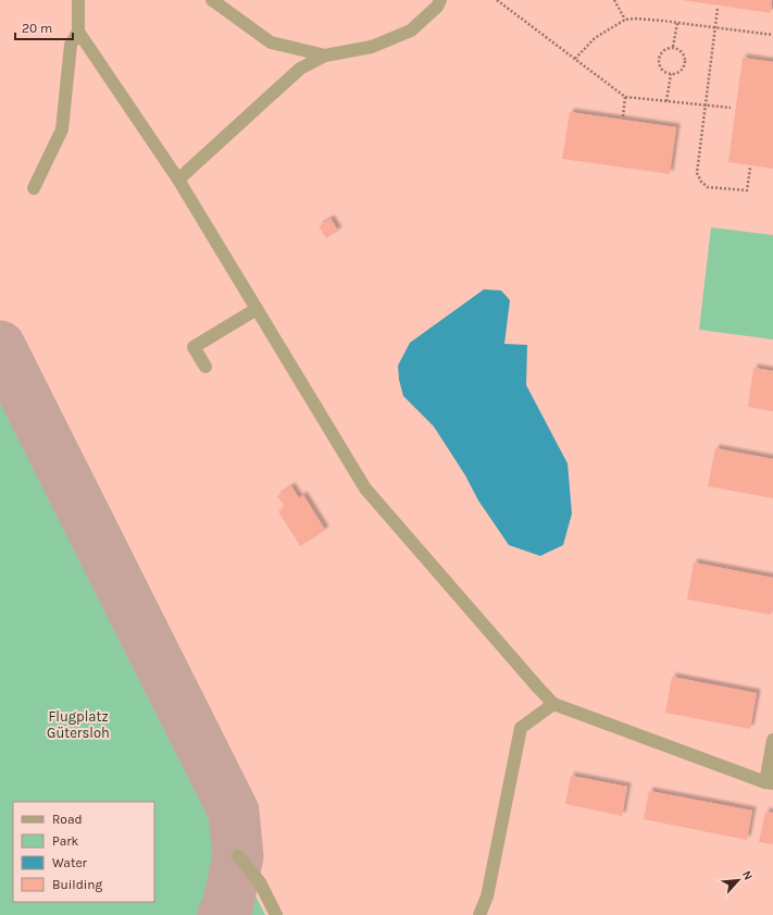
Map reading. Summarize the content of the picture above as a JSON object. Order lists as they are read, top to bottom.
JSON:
{
  "parks": ["Flugplatz Gütersloh"],
  "legend": [
    "Road",
    "Park",
    "Water",
    "Building"
  ],
  "scale_bar": "20 m",
  "north": "top right"
}
